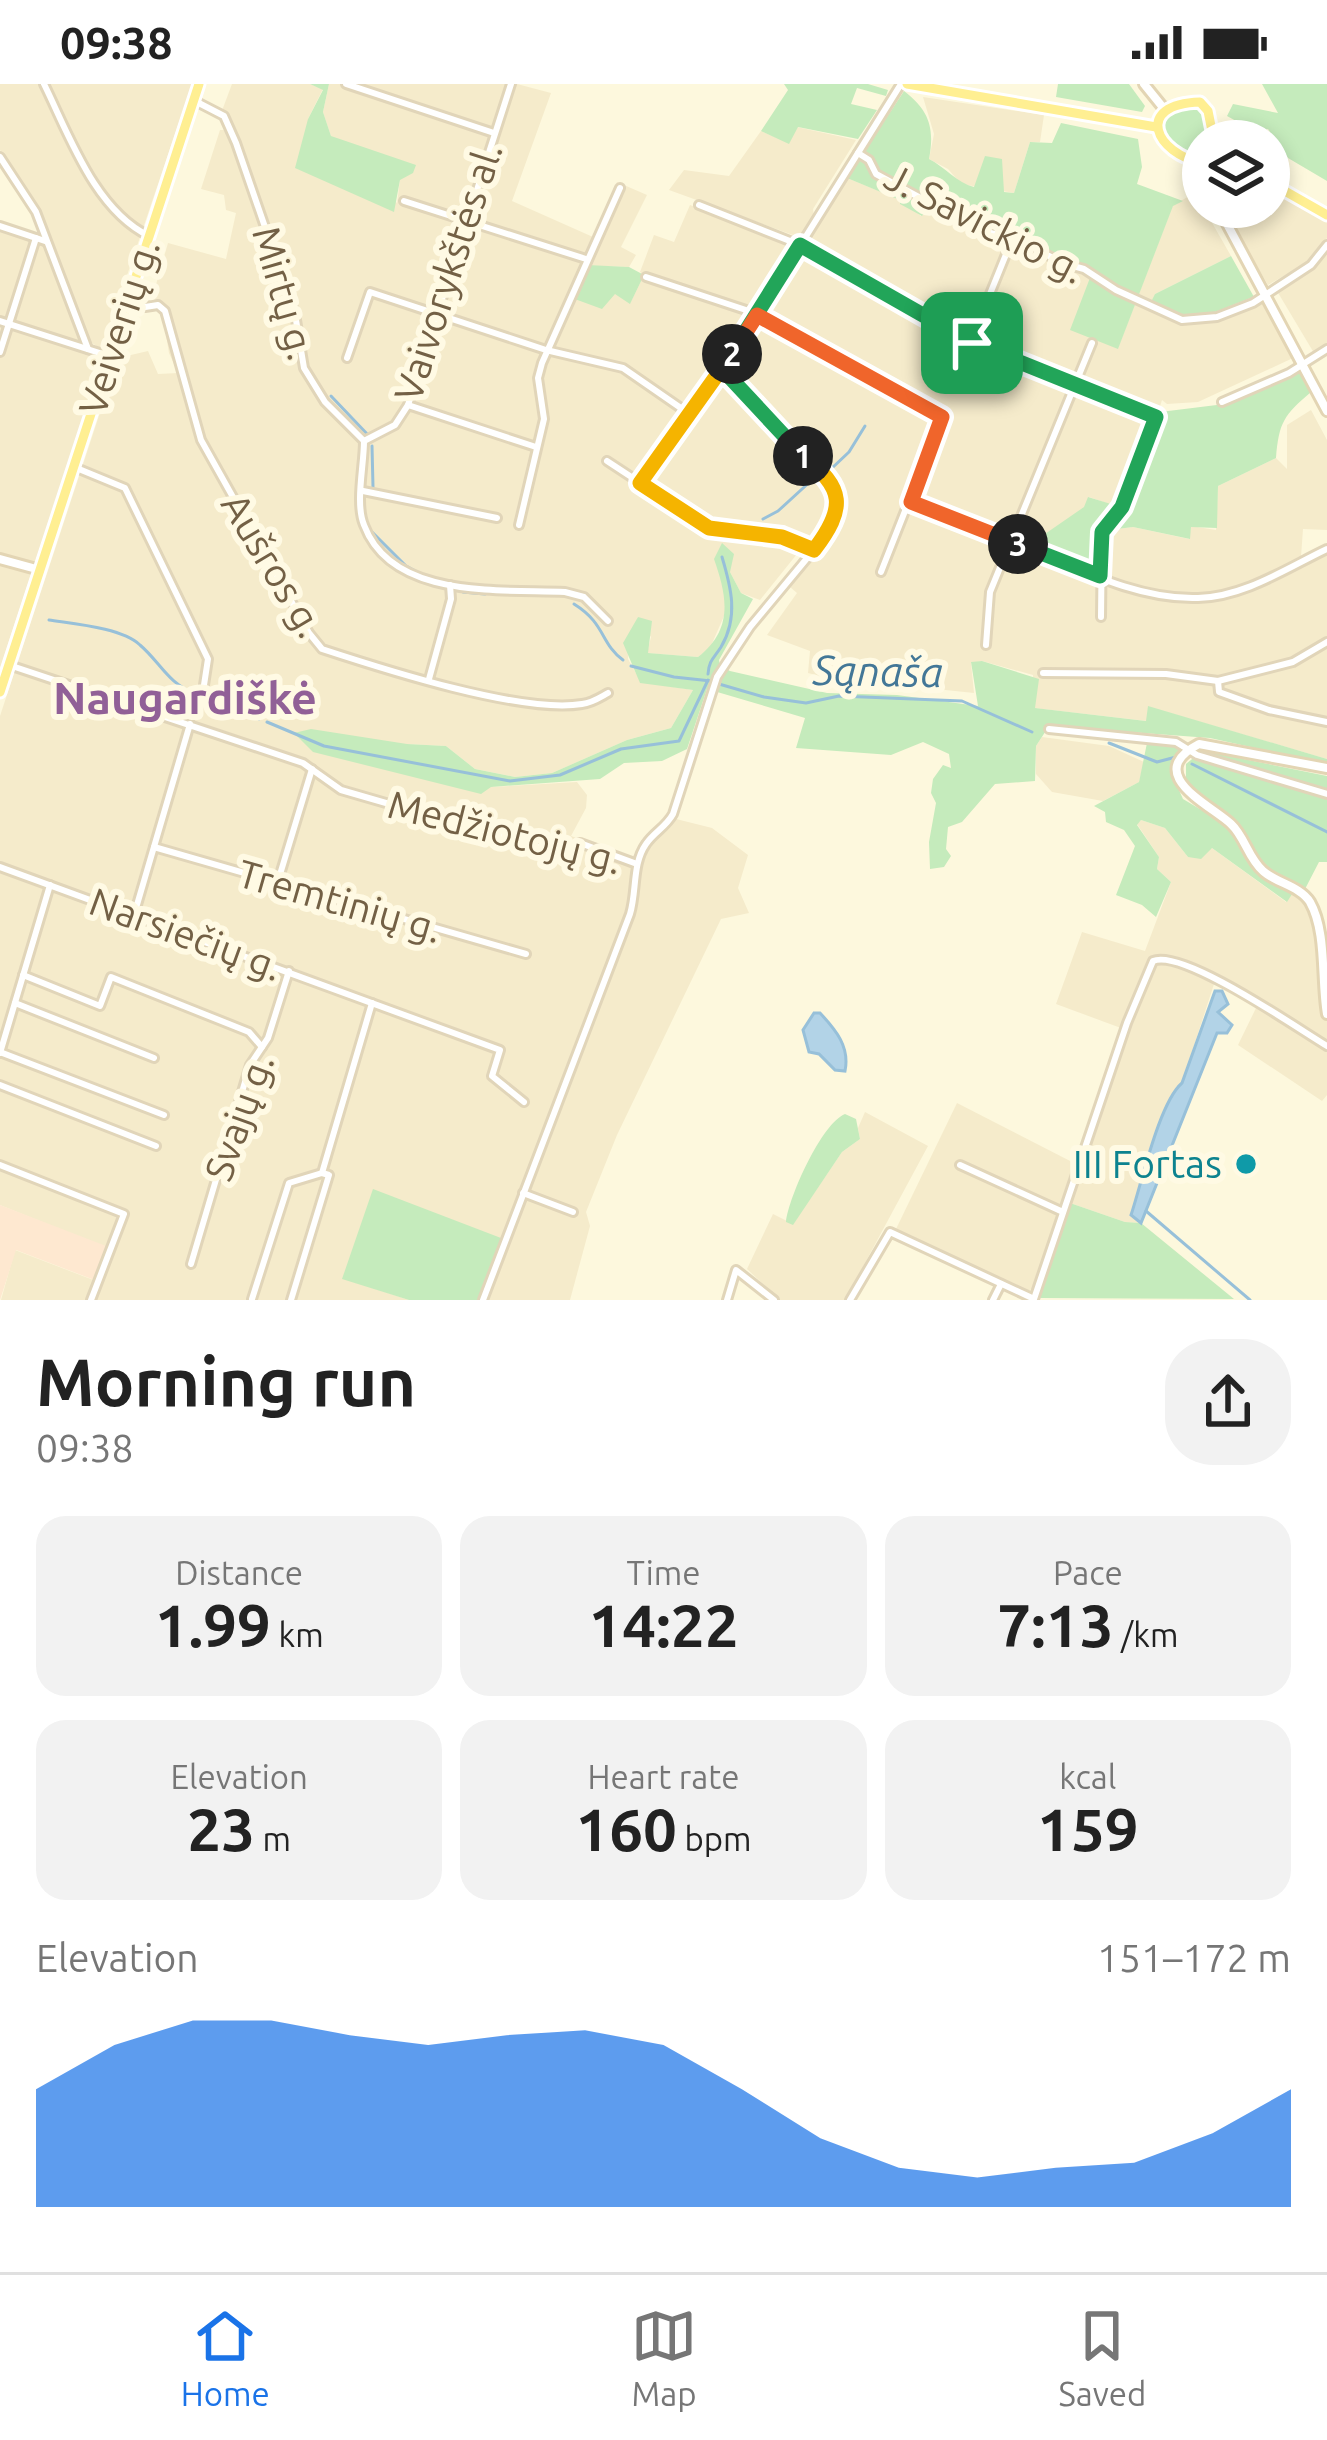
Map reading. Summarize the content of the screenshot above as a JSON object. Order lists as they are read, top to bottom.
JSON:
{
  "streets": {
    "main road": ["Veiverių g."],
    "street": [
      "J. Savickio g.",
      "Vaivorykštės al.",
      "Mirtų g.",
      "Aušros g.",
      "Medžiotojų g.",
      "Tremtinių g.",
      "Narsiečių g.",
      "Svajų g."
    ]
  },
  "crossings": [
    ["Vaivorykštės al.", "Mirtų g."],
    ["Mirtų g.", "Veiverių g."],
    ["Veiverių g.", "Aušros g."],
    ["Veiverių g.", "Medžiotojų g."],
    ["Narsiečių g.", "Svajų g."]
  ],
  "districts": ["Naugardiškė"],
  "water": ["Sąnaša"],
  "places": ["III Fortas"],
  "page": {
    "status": "09:38",
    "pins": ["2", "1", "3"],
    "heading": ["Morning run", "09:38"],
    "stats": [
      ["Distance", "1.99 km"],
      ["Time", "14:22"],
      ["Pace", "7:13 /km"],
      ["Elevation", "23 m"],
      ["Heart rate", "160 bpm"],
      ["kcal", "159"]
    ],
    "chart": ["Elevation", "151–172 m"],
    "tabs": ["Home", "Map", "Saved"]
  }
}
